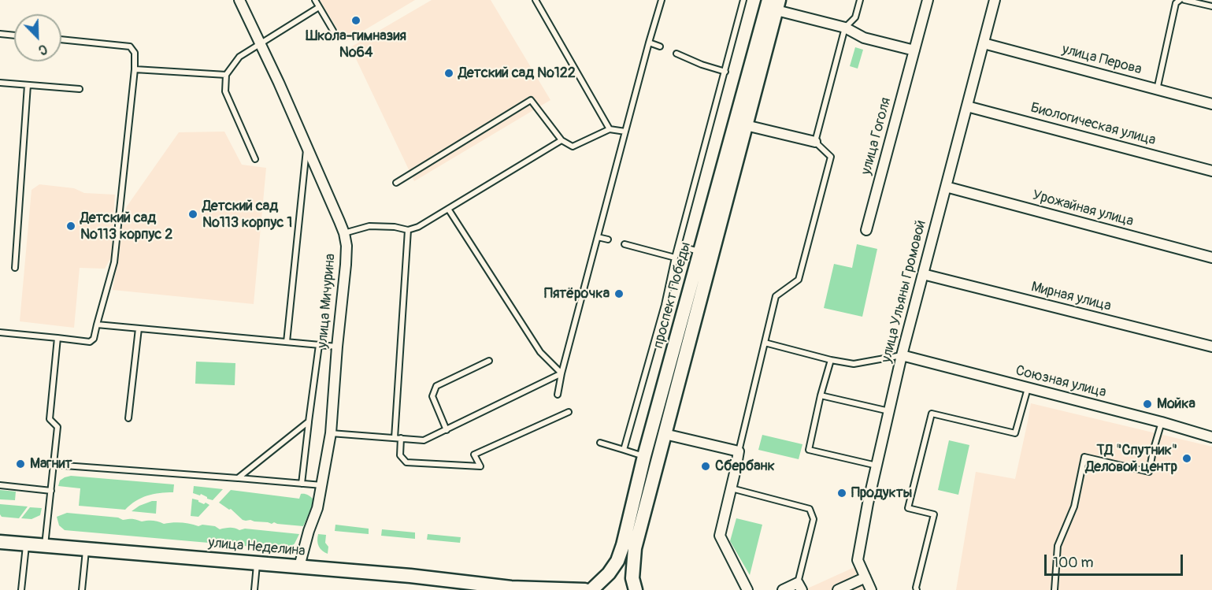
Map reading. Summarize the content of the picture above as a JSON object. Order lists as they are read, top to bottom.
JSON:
{
  "streets": {
    "main road": ["проспект Победы", "улица Неделина"],
    "street": [
      "улица Перова",
      "Биологическая улица",
      "улица Гоголя",
      "Урожайная улица",
      "улица Ульяны Громовой",
      "Мирная улица",
      "улица Мичурина",
      "Союзная улица"
    ]
  },
  "crossings": [
    ["улица Перова", "улица Ульяны Громовой"],
    ["Биологическая улица", "улица Ульяны Громовой"],
    ["Урожайная улица", "улица Ульяны Громовой"],
    ["улица Ульяны Громовой", "Мирная улица"],
    ["улица Ульяны Громовой", "Союзная улица"],
    ["улица Мичурина", "улица Неделина"]
  ],
  "places": [
    "Школа-гимназия №64",
    "Детский сад №122",
    "Детский сад №113 корпус 1",
    "Детский сад №113 корпус 2",
    "Пятёрочка",
    "Мойка",
    "ТД \"Спутник\" Деловой центр",
    "Магнит",
    "Сбербанк",
    "Продукты"
  ],
  "scale_bar": "100 m",
  "north": "bottom right"
}
